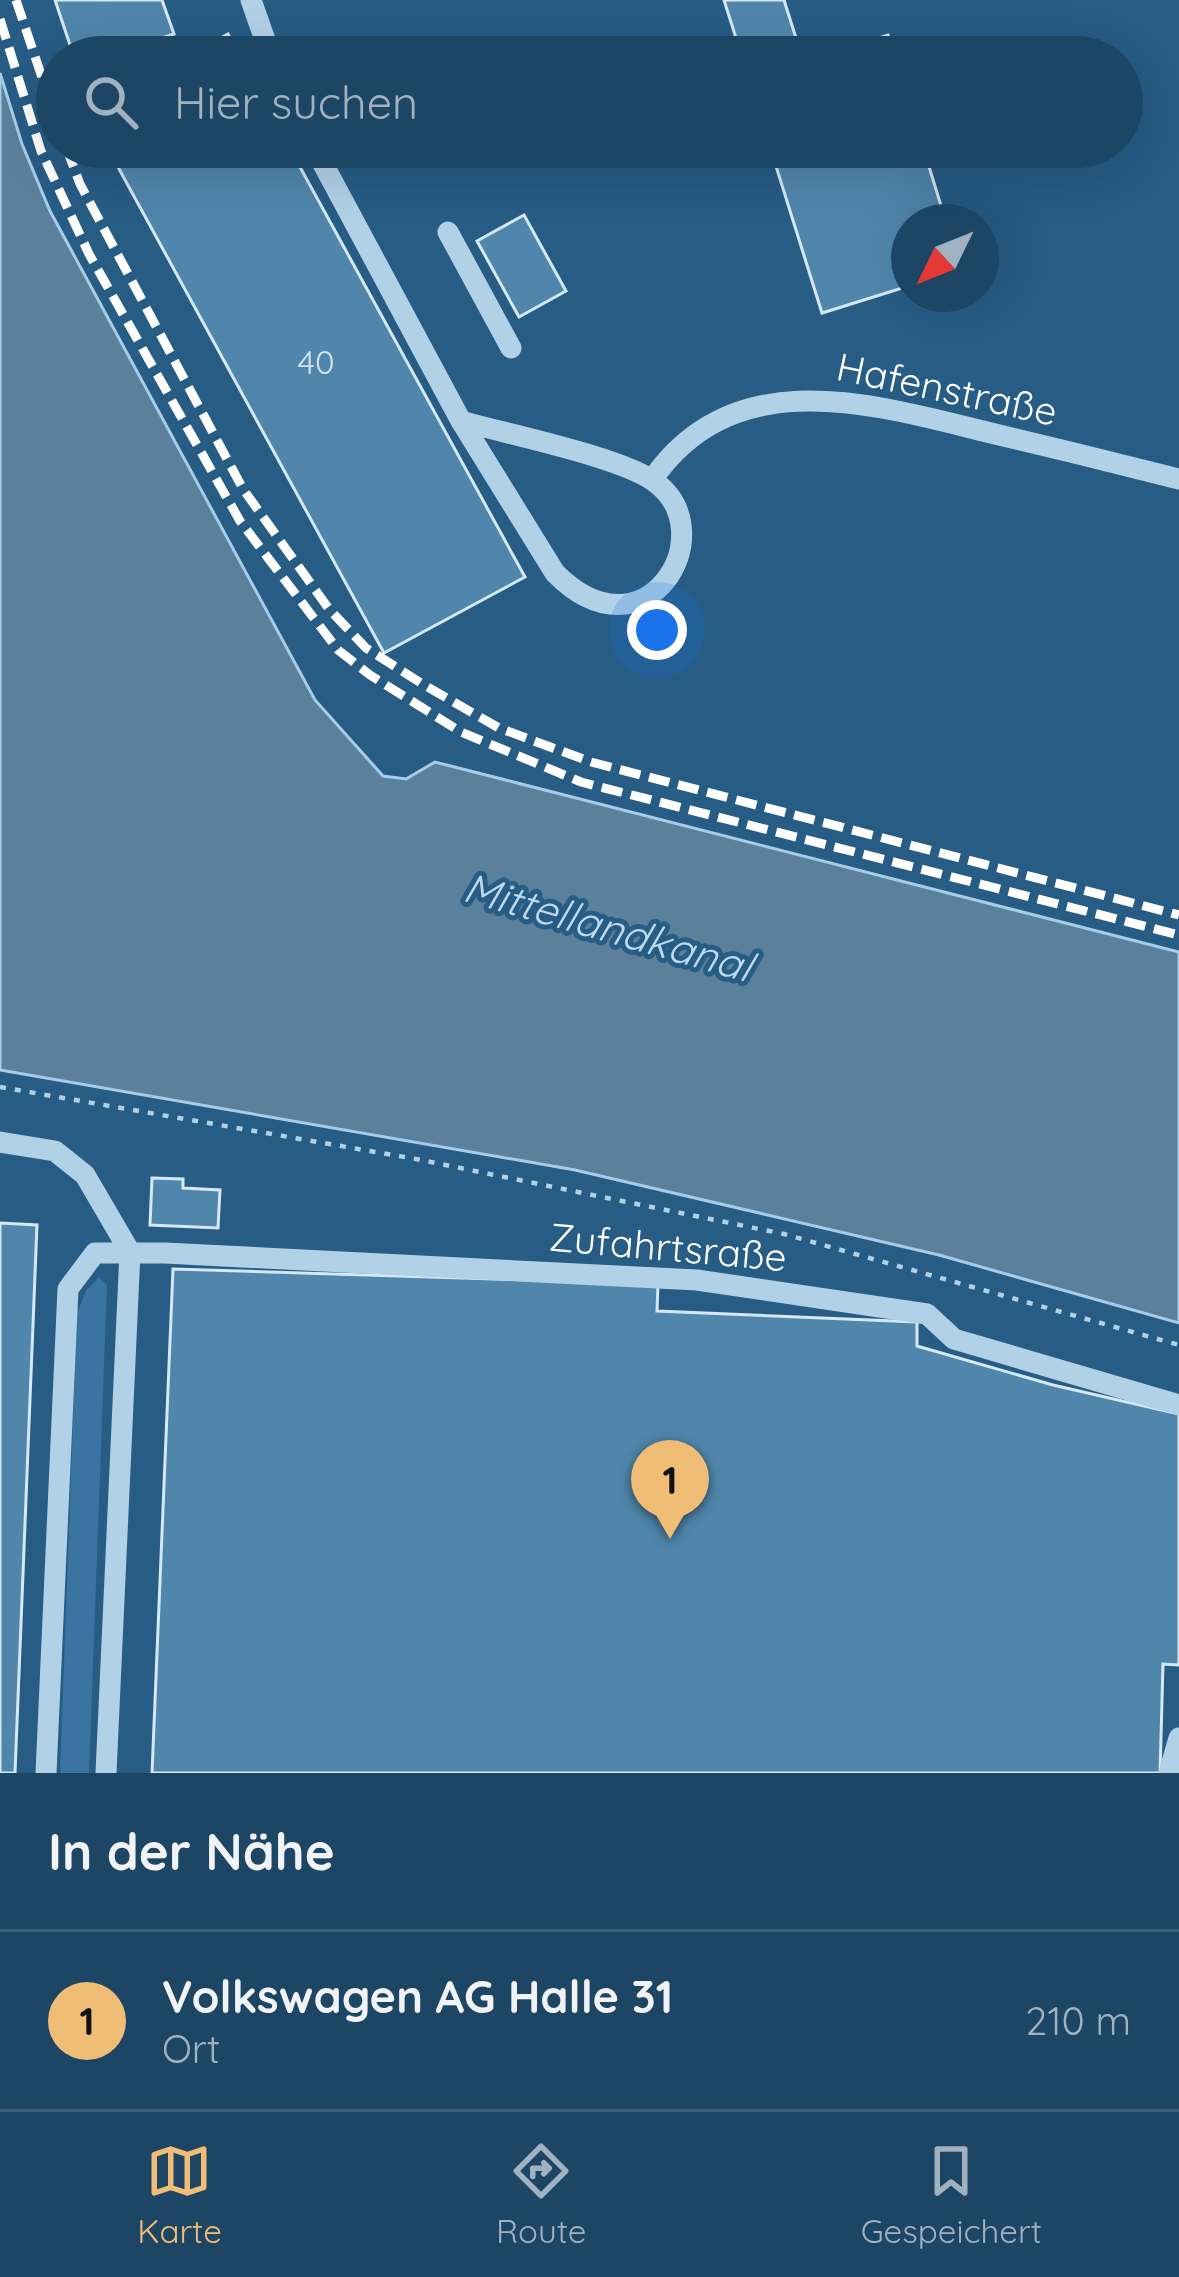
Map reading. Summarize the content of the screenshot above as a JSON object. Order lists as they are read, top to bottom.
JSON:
{
  "streets": {
    "street": ["Hafenstraße", "Zufahrtsraße"]
  },
  "water": ["Mittellandkanal"],
  "house_numbers": ["40"],
  "north": "bottom left",
  "page": {
    "search": "Hier suchen",
    "pins": "1",
    "heading": "In der Nähe",
    "list": [
      {
        "mark": "1",
        "name": "Volkswagen AG Halle 31",
        "note": "Ort",
        "value": "210 m"
      }
    ],
    "nav": ["Karte", "Route", "Gespeichert"]
  }
}
